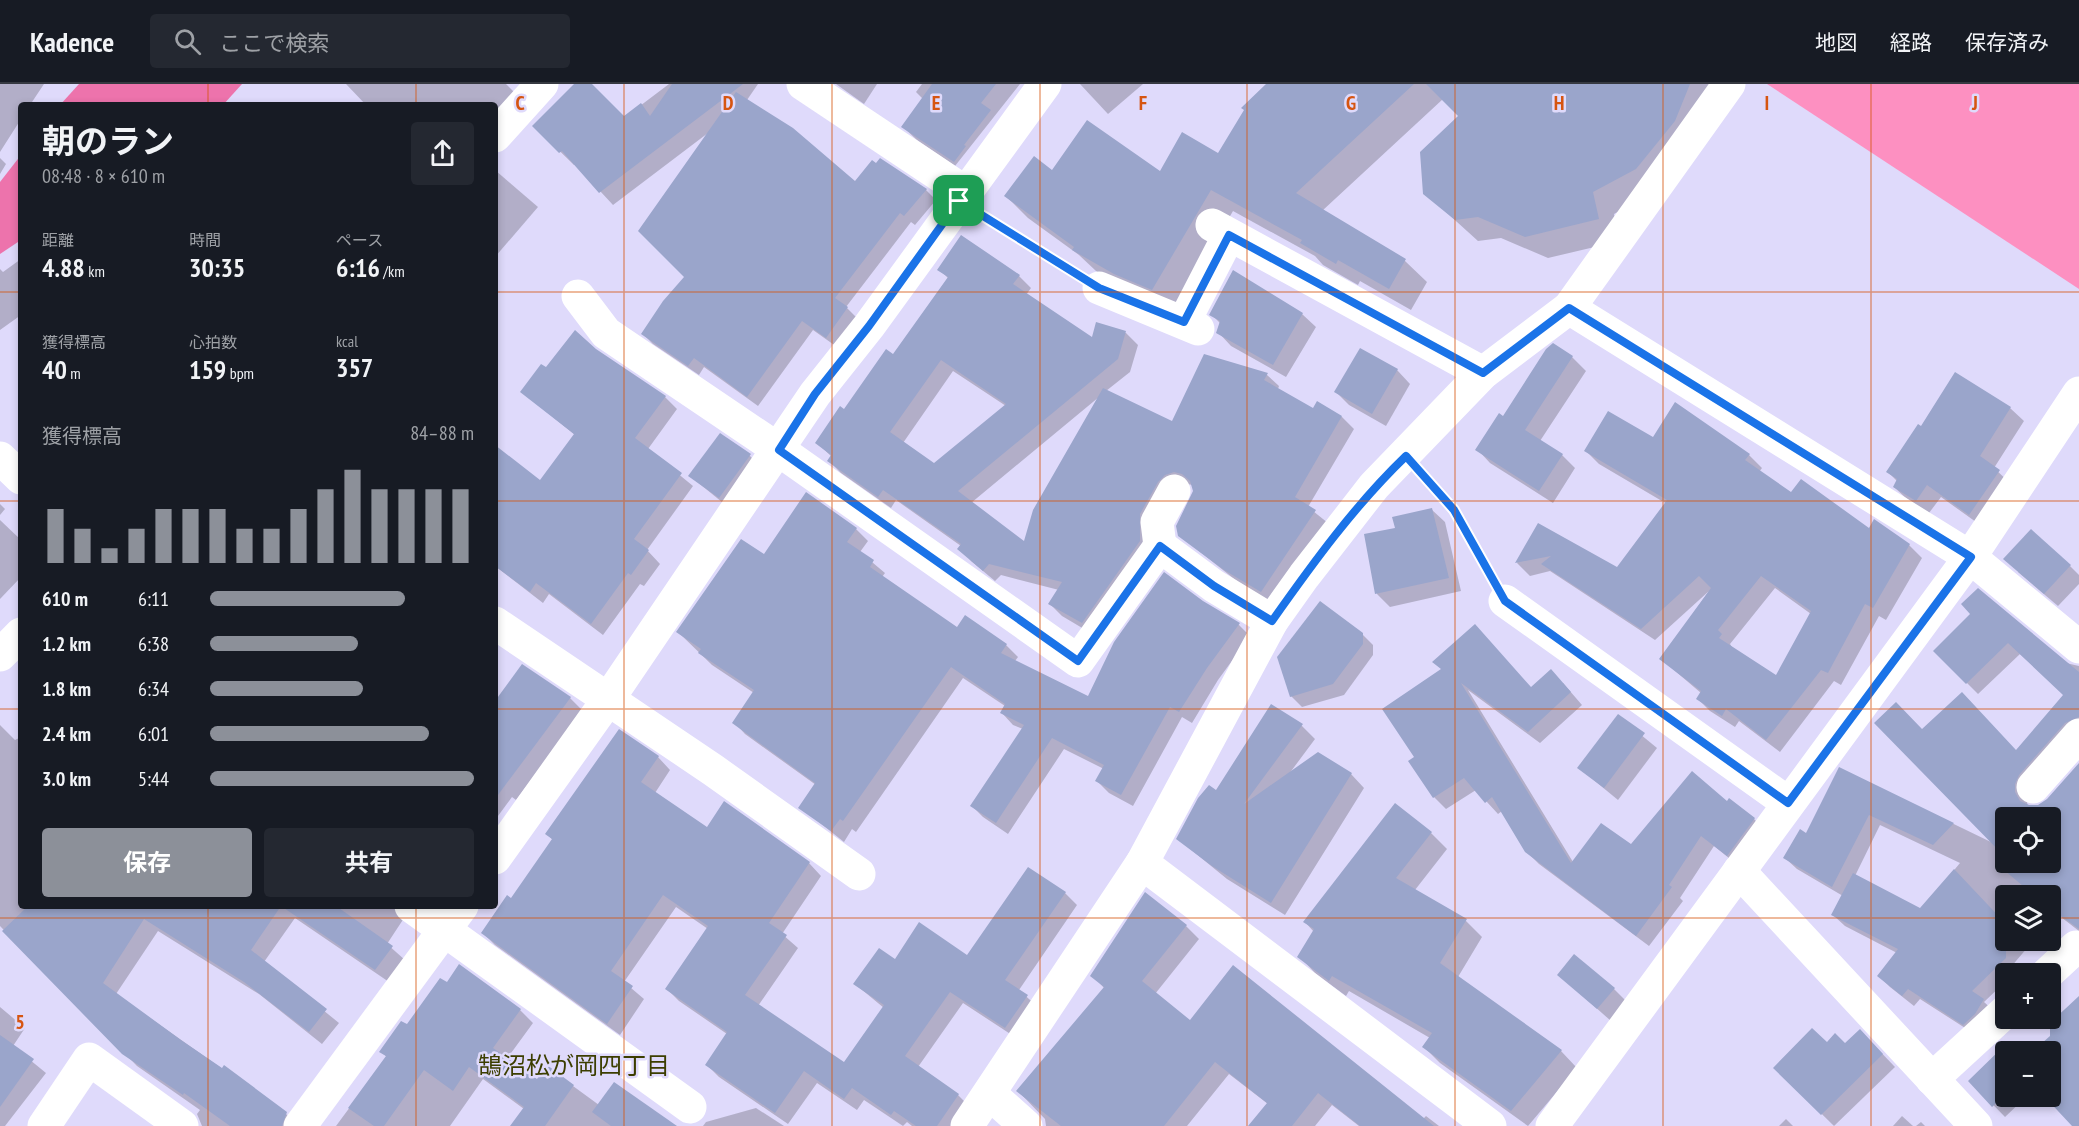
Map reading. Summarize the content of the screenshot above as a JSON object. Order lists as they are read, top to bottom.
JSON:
{
  "districts": ["鵠沼松が岡四丁目"],
  "page": {
    "header": "Kadence",
    "search": "ここで検索",
    "nav": ["地図", "経路", "保存済み"],
    "heading": ["朝のラン", "08:48 · 8 × 610 m"],
    "stats": [
      ["距離", "4.88 km"],
      ["時間", "30:35"],
      ["ペース", "6:16 /km"],
      ["獲得標高", "40 m"],
      ["心拍数", "159 bpm"],
      ["kcal", "357"]
    ],
    "chart": ["獲得標高", "84–88 m"],
    "list": [
      {
        "name": "610 m",
        "note": "6:11"
      },
      {
        "name": "1.2 km",
        "note": "6:38"
      },
      {
        "name": "1.8 km",
        "note": "6:34"
      },
      {
        "name": "2.4 km",
        "note": "6:01"
      },
      {
        "name": "3.0 km",
        "note": "5:44"
      }
    ],
    "map_buttons": ["+", "−"],
    "buttons": ["保存", "共有"]
  },
  "grid": {
    "columns": [
      "C",
      "D",
      "E",
      "F",
      "G",
      "H",
      "I",
      "J"
    ],
    "rows": ["5"]
  }
}
